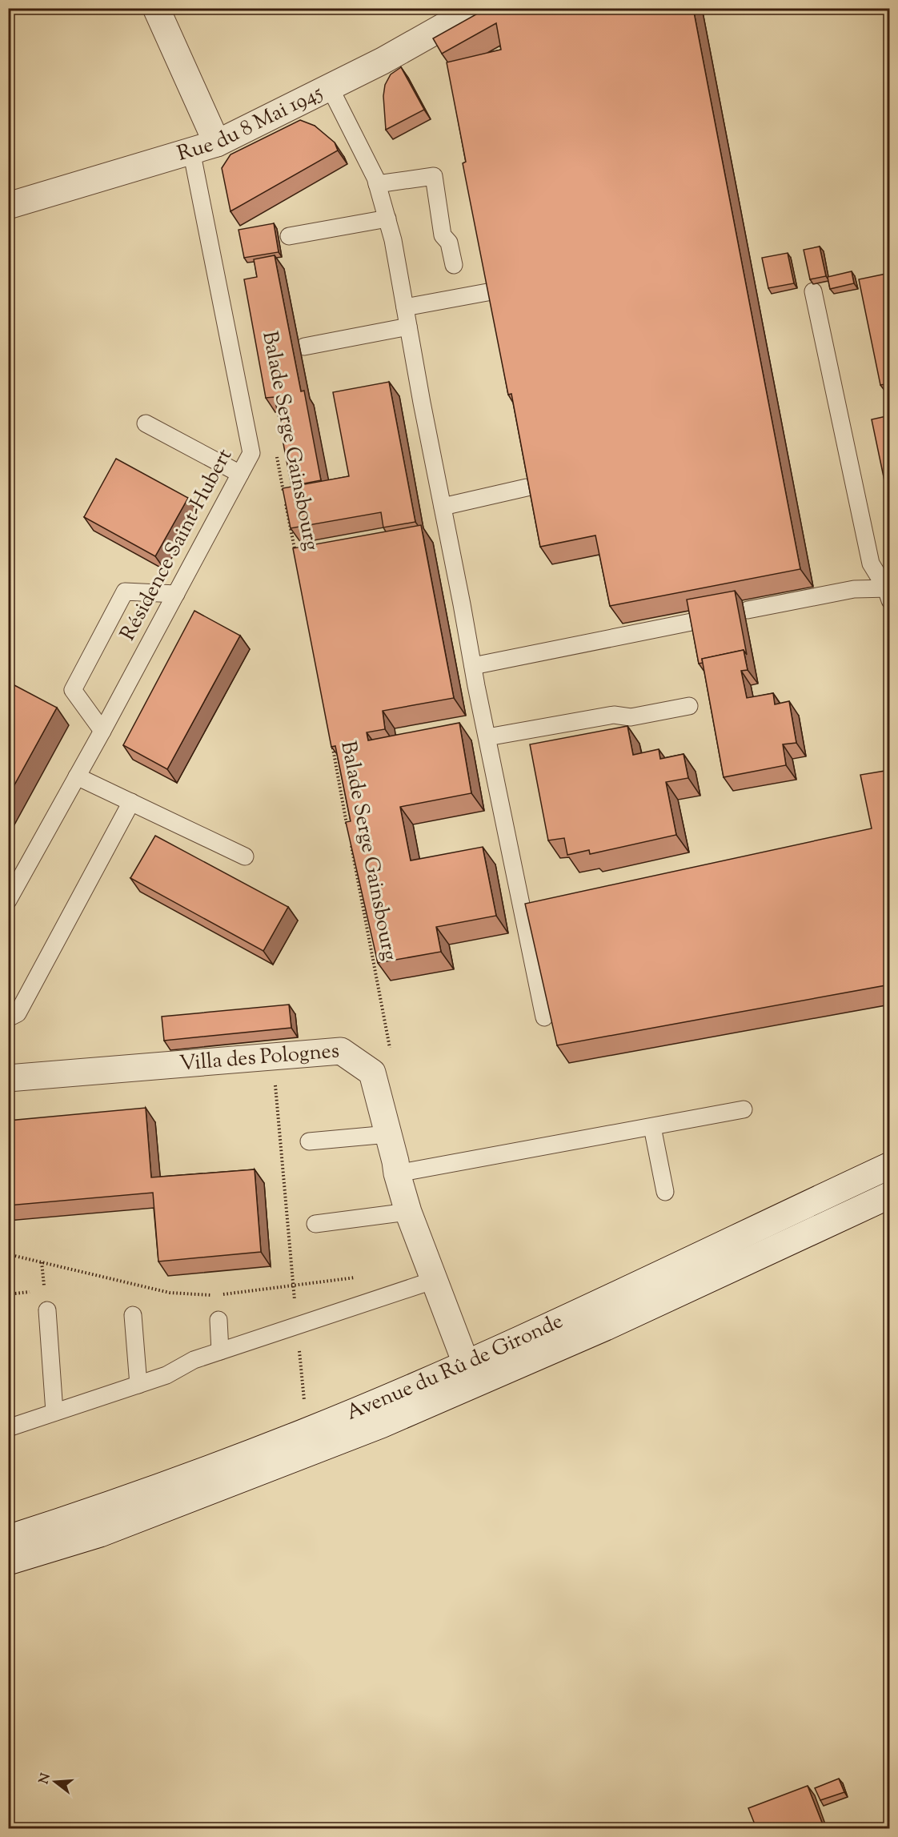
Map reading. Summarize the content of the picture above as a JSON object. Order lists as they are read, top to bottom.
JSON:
{
  "streets": {
    "main road": ["Rue du 8 Mai 1945", "Villa des Polognes", "Avenue du Rû de Gironde"],
    "lane": ["Résidence Saint-Hubert"],
    "path": ["Balade Serge Gainsbourg"]
  },
  "crossings": [
    ["Rue du 8 Mai 1945", "Résidence Saint-Hubert"],
    ["Villa des Polognes", "Avenue du Rû de Gironde"]
  ],
  "north": "left"
}
